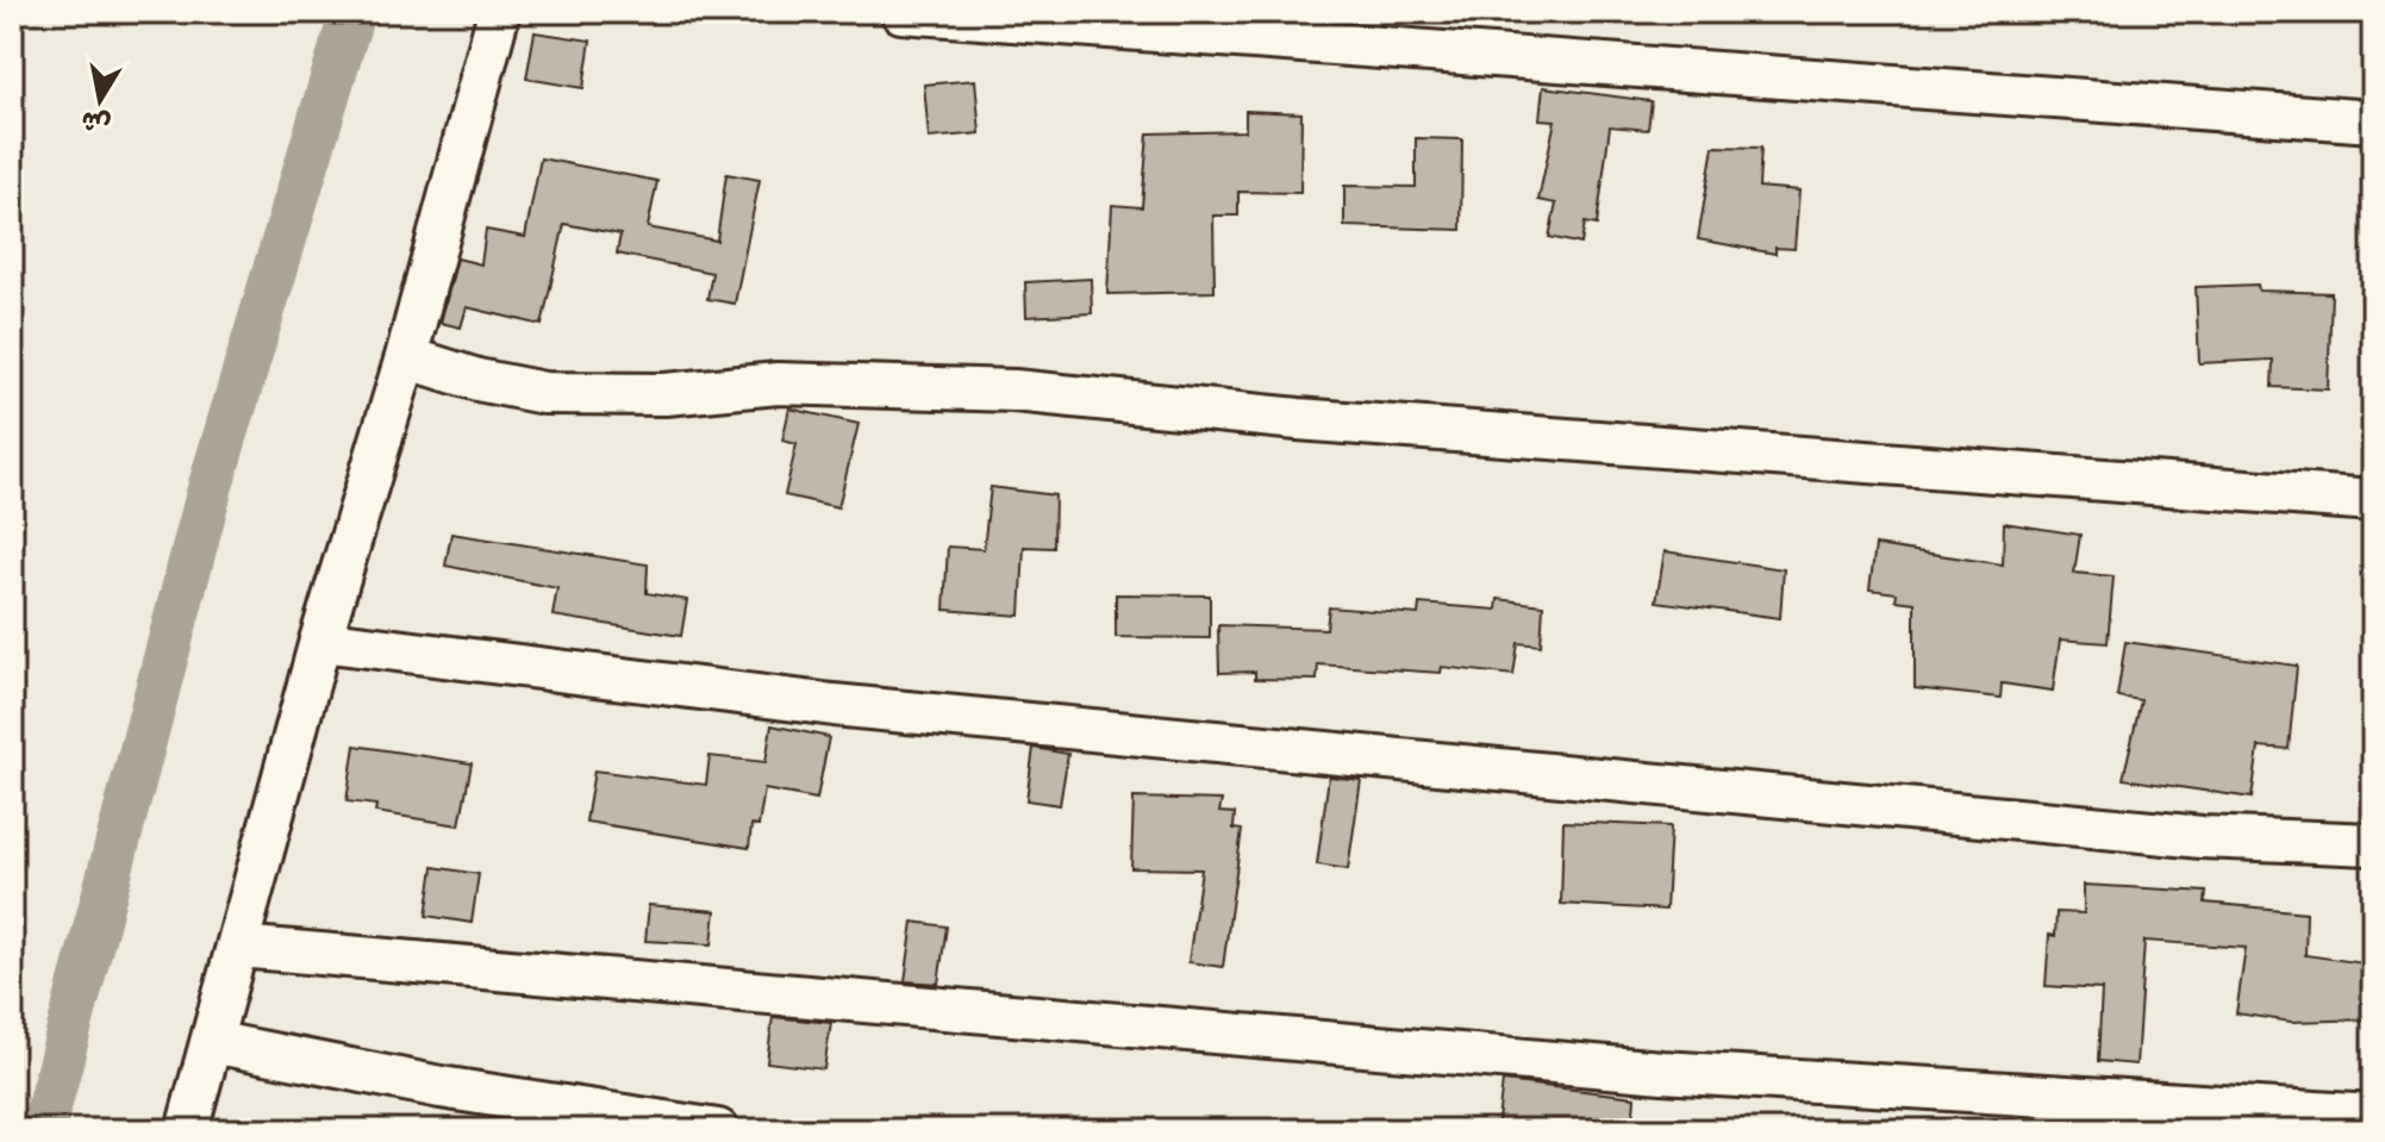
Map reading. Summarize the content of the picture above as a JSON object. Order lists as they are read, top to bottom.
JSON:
{
  "north": "bottom"
}
